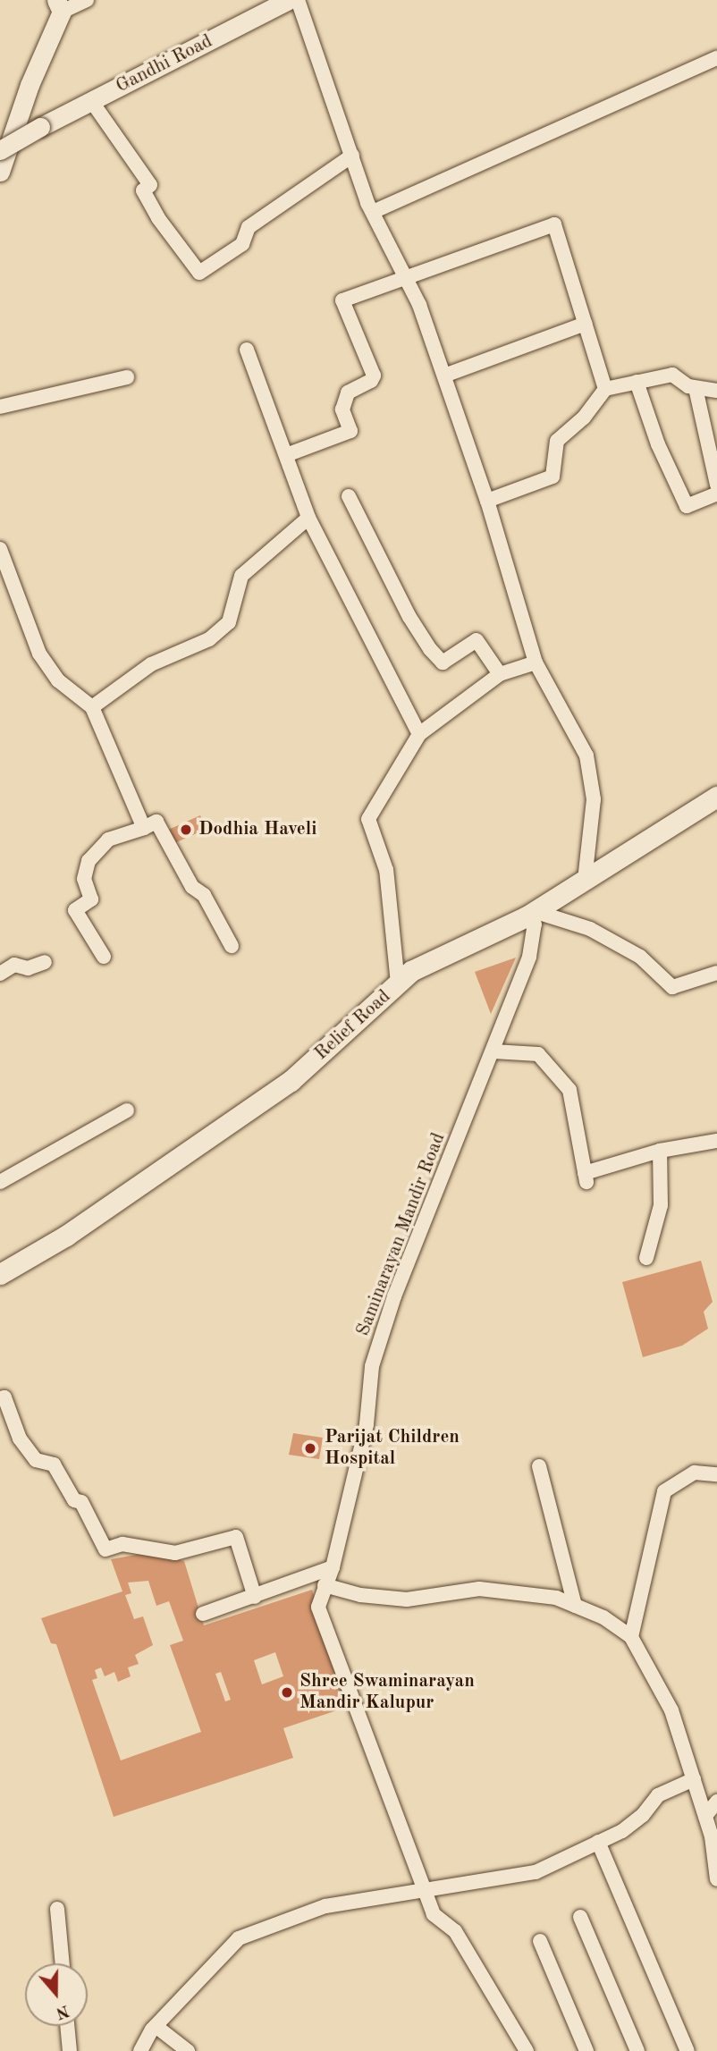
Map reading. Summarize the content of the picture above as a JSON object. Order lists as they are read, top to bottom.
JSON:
{
  "streets": {
    "main road": ["Relief Road"],
    "street": ["Gandhi Road", "Saminarayan Mandir Road"]
  },
  "crossings": [
    ["Relief Road", "Saminarayan Mandir Road"]
  ],
  "places": ["Dodhia Haveli", "Parijat Children Hospital", "Shree Swaminarayan Mandir Kalupur"],
  "north": "bottom"
}
